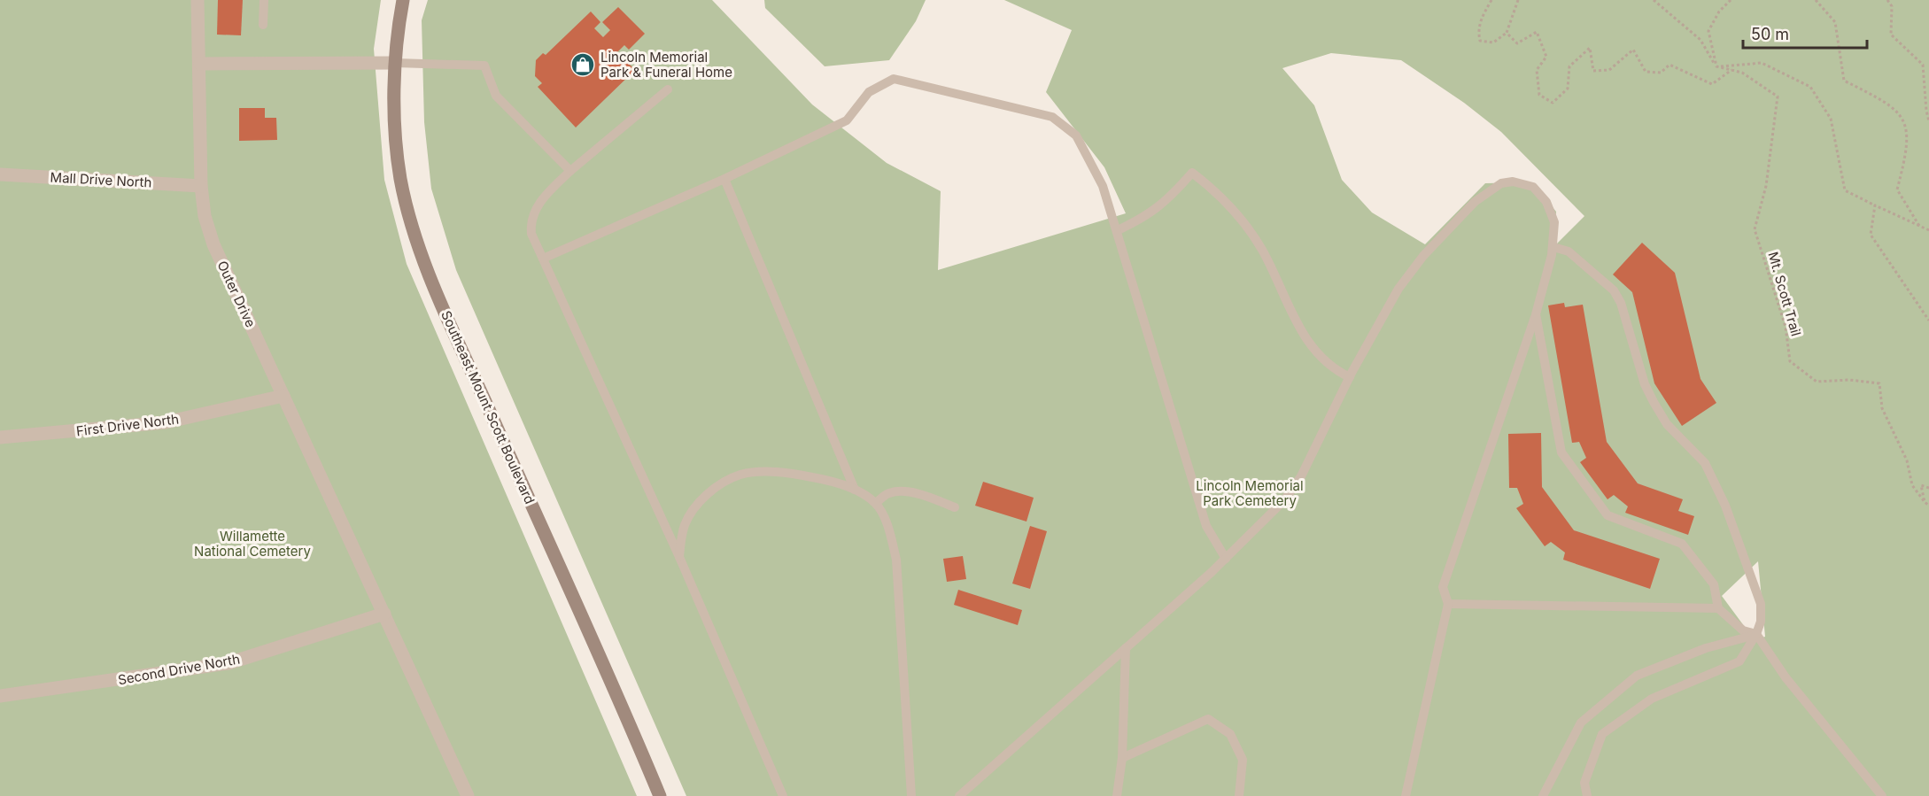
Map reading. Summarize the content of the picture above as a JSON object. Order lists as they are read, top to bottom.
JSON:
{
  "streets": {
    "main road": ["Southeast Mount Scott Boulevard"],
    "street": [
      "Mall Drive North",
      "Outer Drive",
      "First Drive North",
      "Second Drive North"
    ],
    "path": ["Mt. Scott Trail"]
  },
  "crossings": [
    ["Mall Drive North", "Outer Drive"],
    ["Outer Drive", "First Drive North"],
    ["Outer Drive", "Second Drive North"]
  ],
  "parks": ["Lincoln Memorial Park Cemetery", "Willamette National Cemetery"],
  "places": {
    "shop": ["Lincoln Memorial Park & Funeral Home"]
  },
  "scale_bar": "50 m"
}
